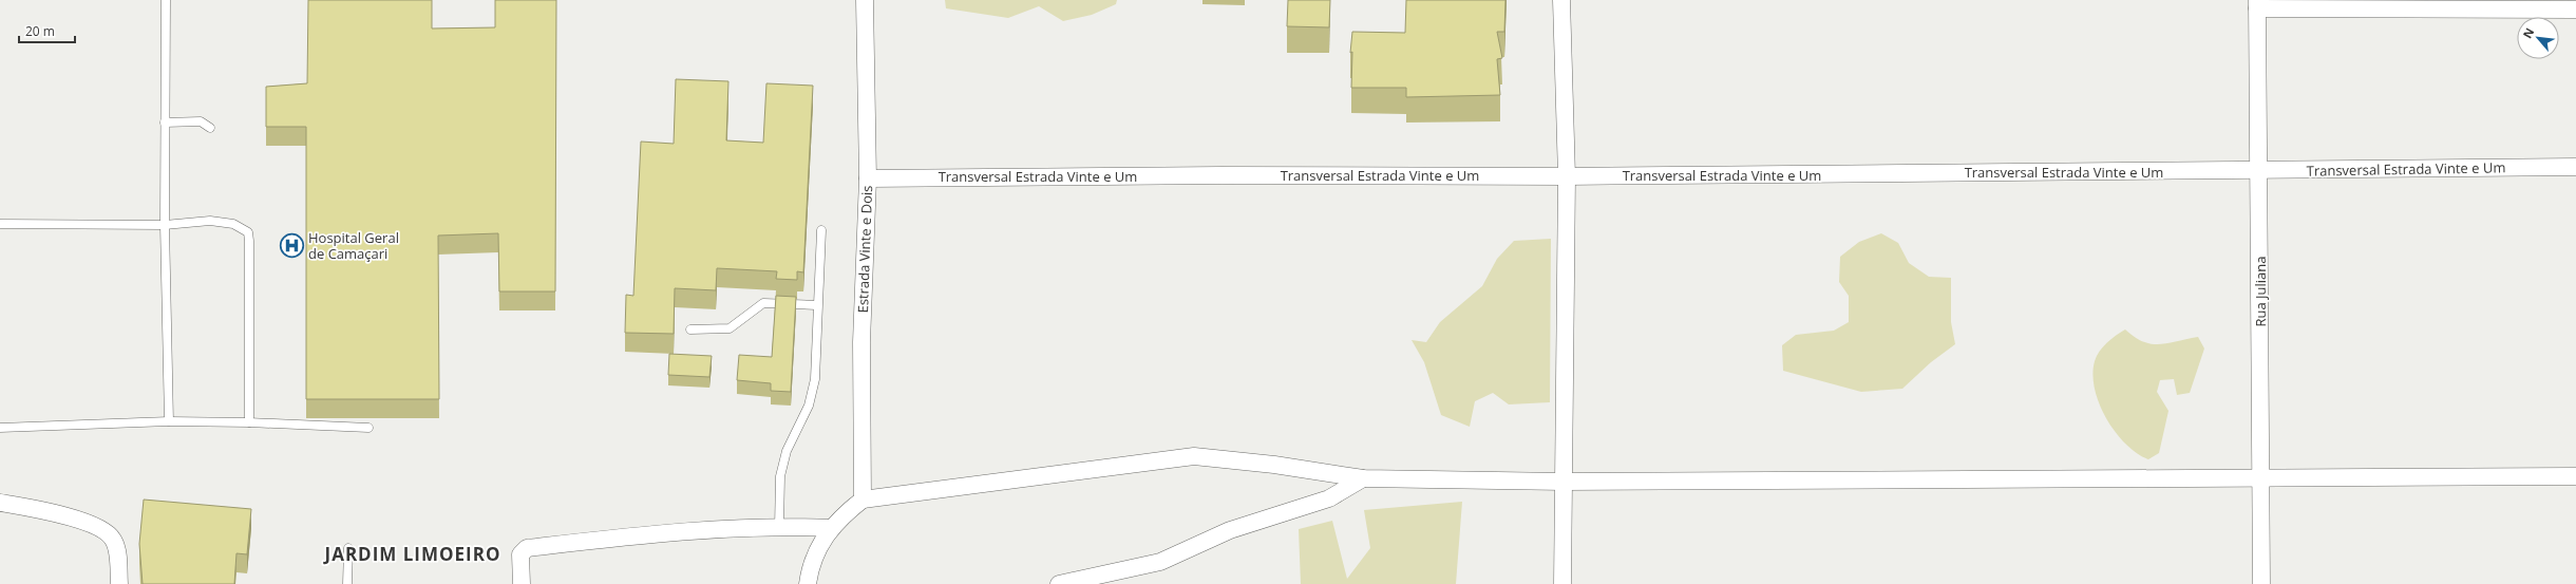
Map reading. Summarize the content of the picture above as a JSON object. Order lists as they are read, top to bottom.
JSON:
{
  "streets": {
    "street": ["Transversal Estrada Vinte e Um", "Estrada Vinte e Dois", "Rua Juliana"]
  },
  "crossings": [
    ["Transversal Estrada Vinte e Um", "Estrada Vinte e Dois"],
    ["Transversal Estrada Vinte e Um", "Rua Juliana"]
  ],
  "districts": ["JARDIM LIMOEIRO"],
  "places": {
    "hospital": ["Hospital Geral de Camaçari"]
  },
  "scale_bar": "20 m",
  "north": "top left"
}
